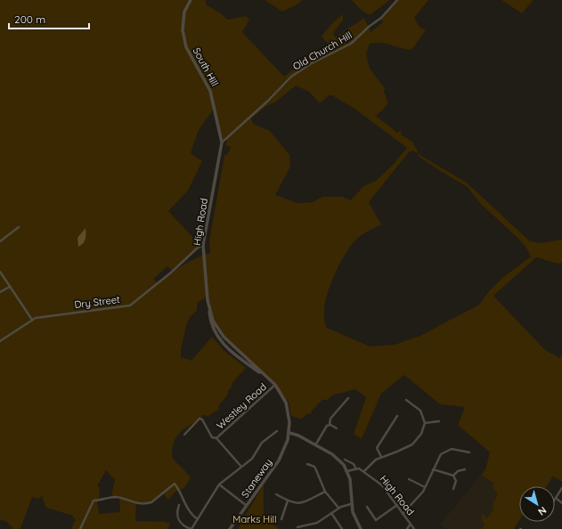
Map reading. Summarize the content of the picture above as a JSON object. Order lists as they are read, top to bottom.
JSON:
{
  "streets": {
    "main road": ["South Hill", "High Road", "Staneway"],
    "street": ["Old Church Hill", "Dry Street", "Westley Road"]
  },
  "crossings": [
    ["Old Church Hill", "South Hill"],
    ["Old Church Hill", "High Road"],
    ["South Hill", "High Road"],
    ["High Road", "Dry Street"],
    ["High Road", "Westley Road"],
    ["High Road", "Staneway"]
  ],
  "parks": ["Marks Hill"],
  "scale_bar": "200 m",
  "north": "bottom right"
}
